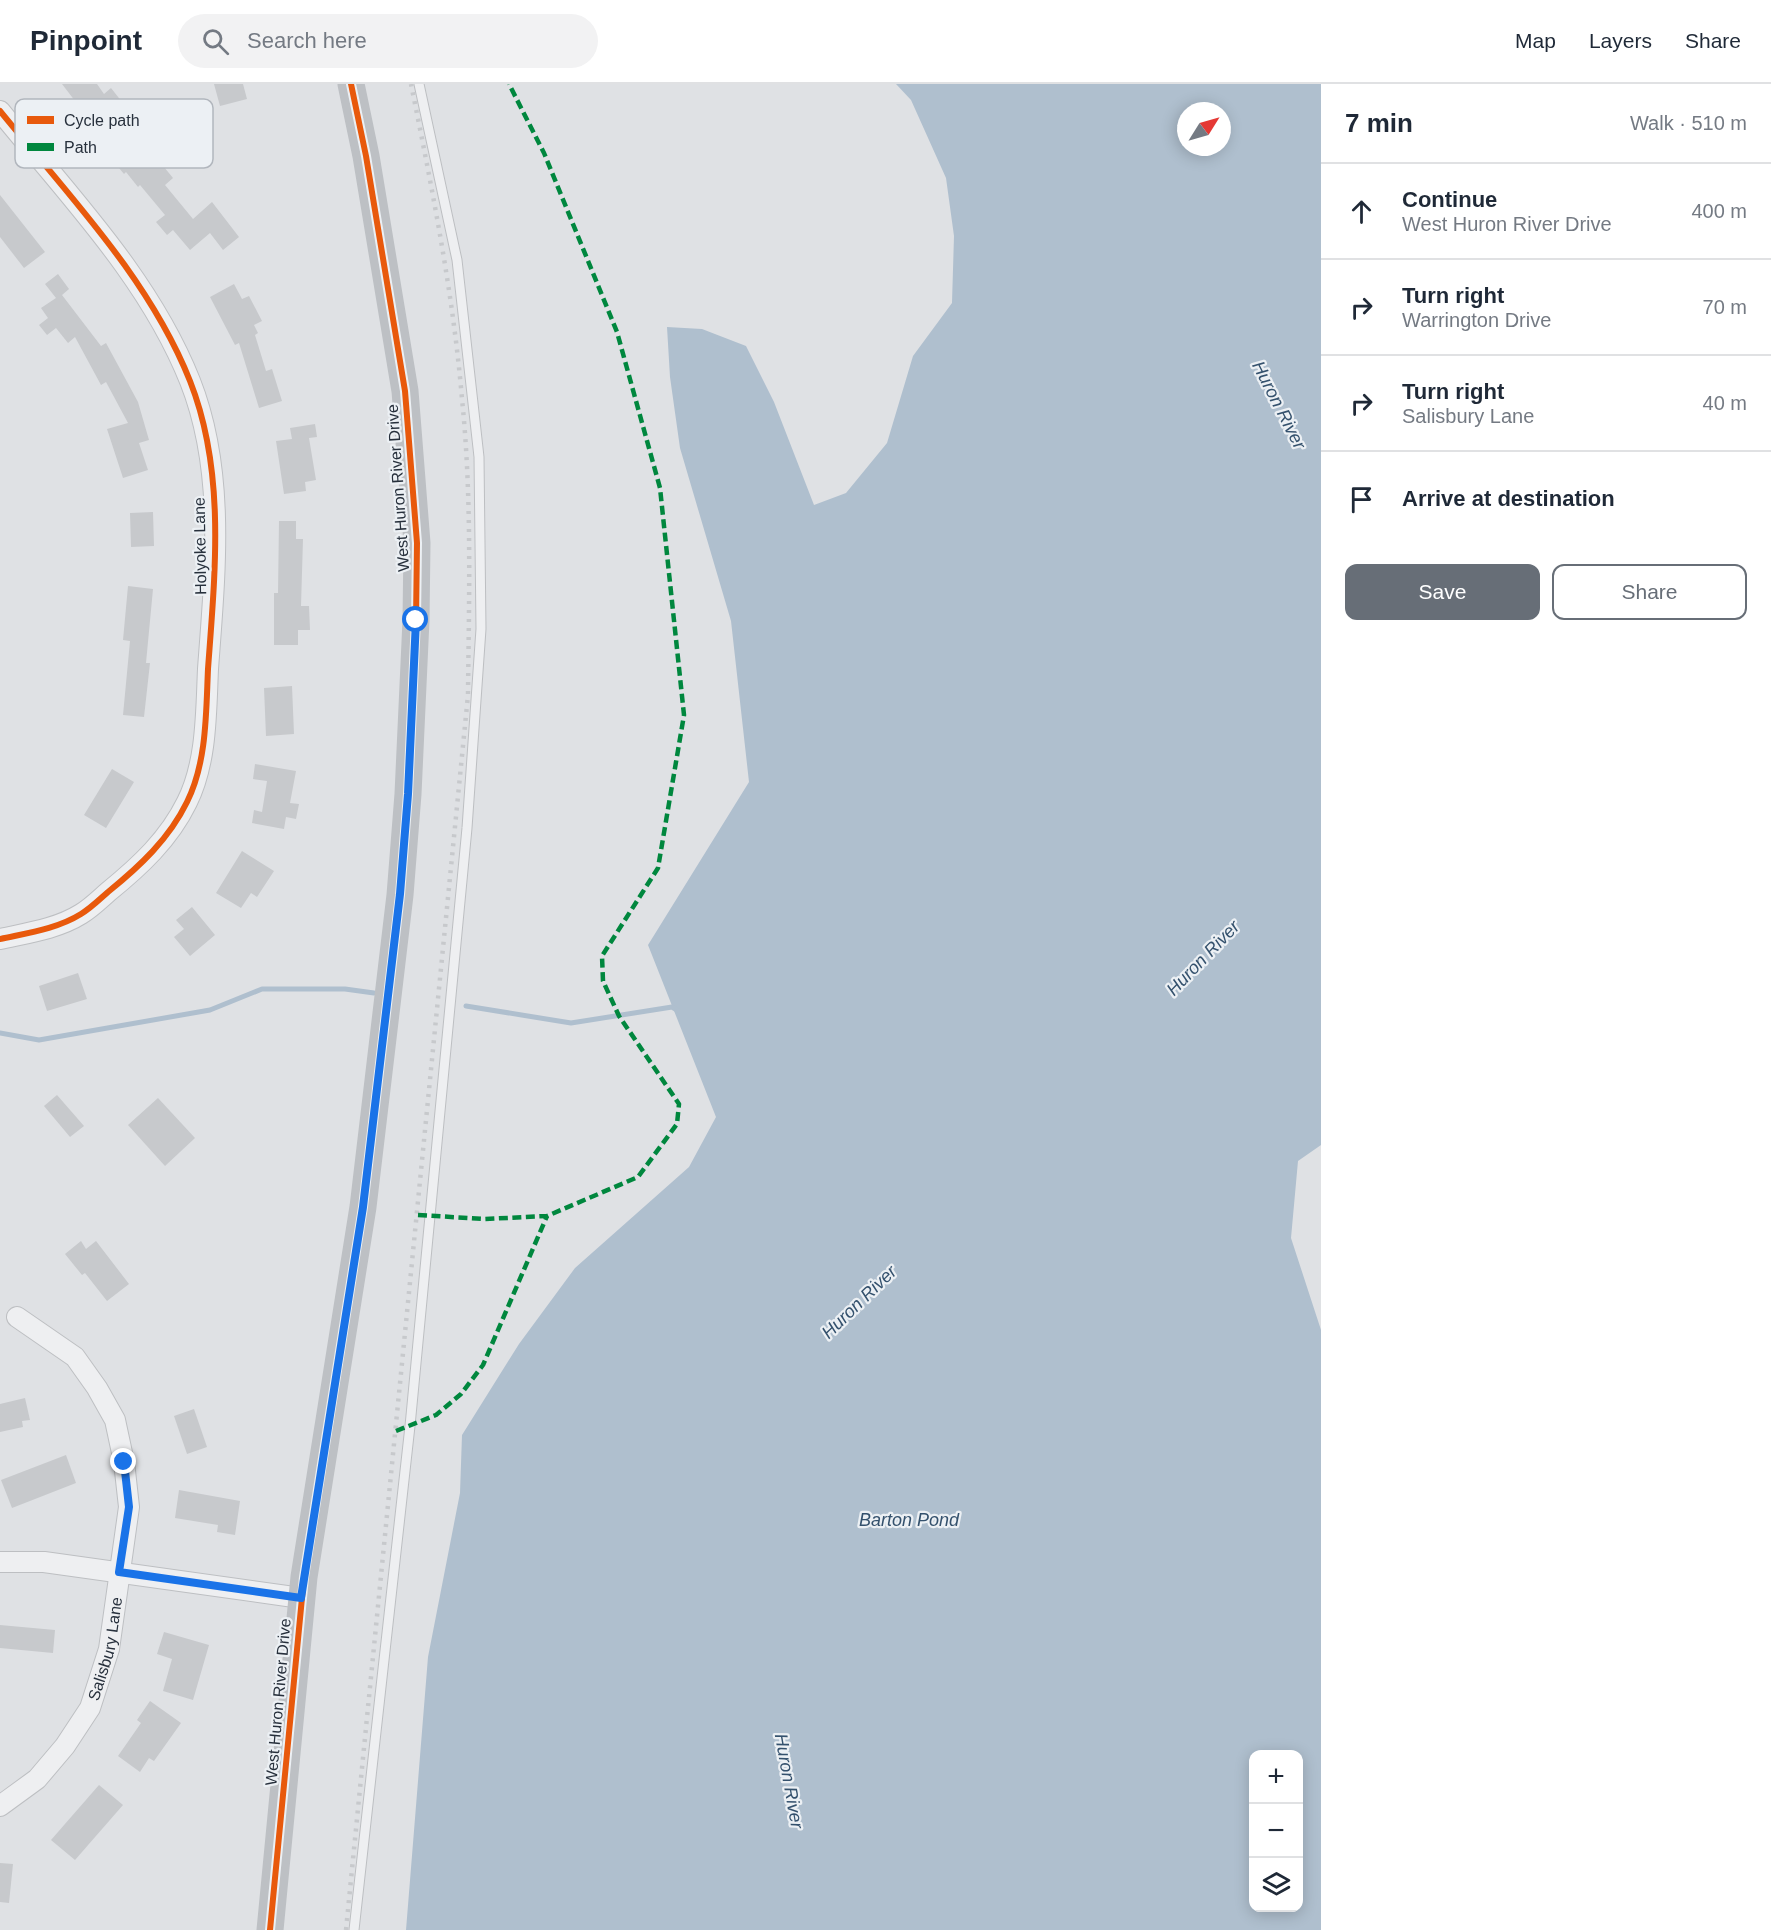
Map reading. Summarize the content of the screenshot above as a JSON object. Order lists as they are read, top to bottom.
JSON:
{
  "streets": {
    "street": ["West Huron River Drive", "Holyoke Lane", "Salisbury Lane"]
  },
  "water": ["Huron River", "Barton Pond"],
  "legend": ["Cycle path", "Path"],
  "north": "top right",
  "page": {
    "header": "Pinpoint",
    "search": "Search here",
    "nav": ["Map", "Layers", "Share"],
    "heading": ["7 min", "Walk · 510 m"],
    "list": [
      ["Continue", "West Huron River Drive", "400 m"],
      ["Turn right", "Warrington Drive", "70 m"],
      ["Turn right", "Salisbury Lane", "40 m"],
      "Arrive at destination"
    ],
    "buttons": ["Save", "Share"],
    "map_buttons": ["+", "−"]
  }
}
